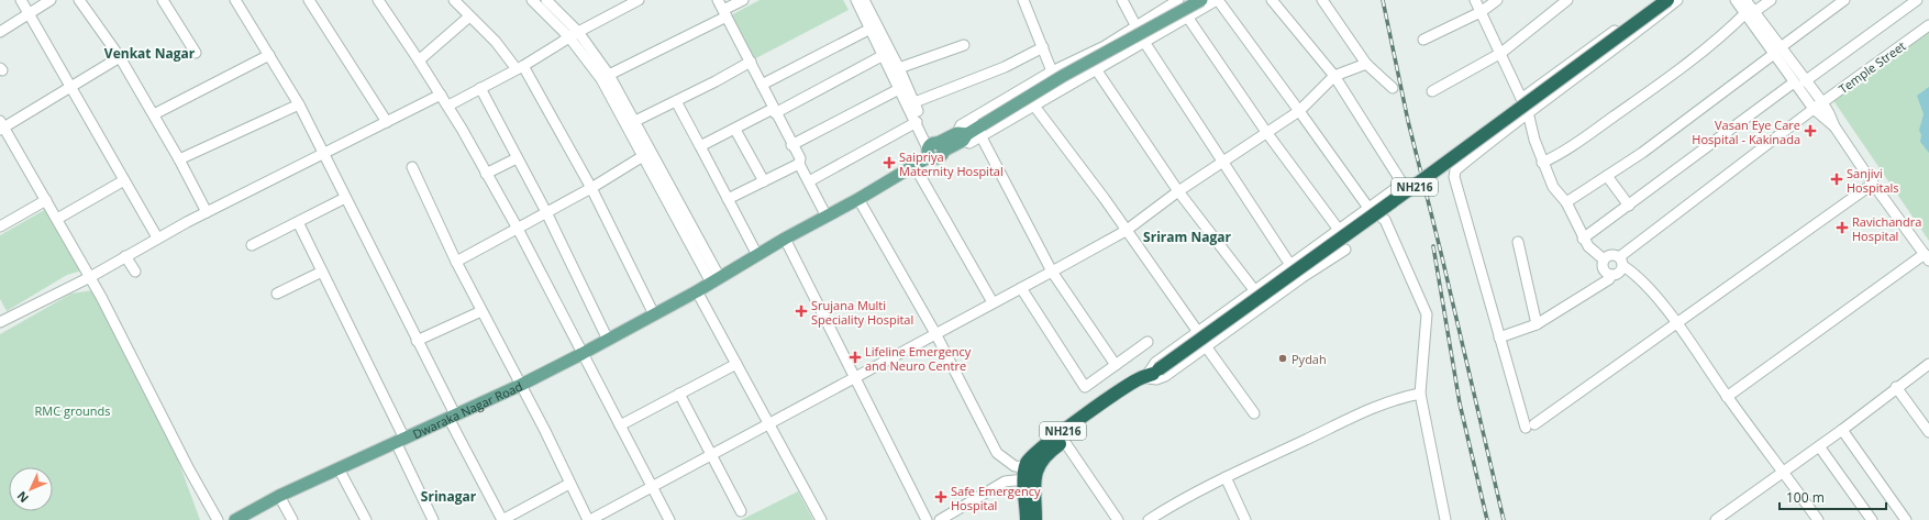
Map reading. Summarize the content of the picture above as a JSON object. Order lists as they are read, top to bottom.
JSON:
{
  "streets": {
    "highway": ["NH216"],
    "main road": ["Dwaraka Nagar Road"],
    "street": ["Temple Street"]
  },
  "districts": ["Venkat Nagar", "Sriram Nagar", "Srinagar"],
  "parks": ["RMC grounds"],
  "places": {
    "health": [
      "Vasan Eye Care Hospital - Kakinada",
      "Saipriya Maternity Hospital",
      "Sanjivi Hospitals",
      "Ravichandra Hospital",
      "Srujana Multi Speciality Hospital",
      "Lifeline Emergency and Neuro Centre",
      "Safe Emergency Hospital"
    ],
    "other": ["Pydah"]
  },
  "scale_bar": "100 m",
  "north": "bottom left"
}
